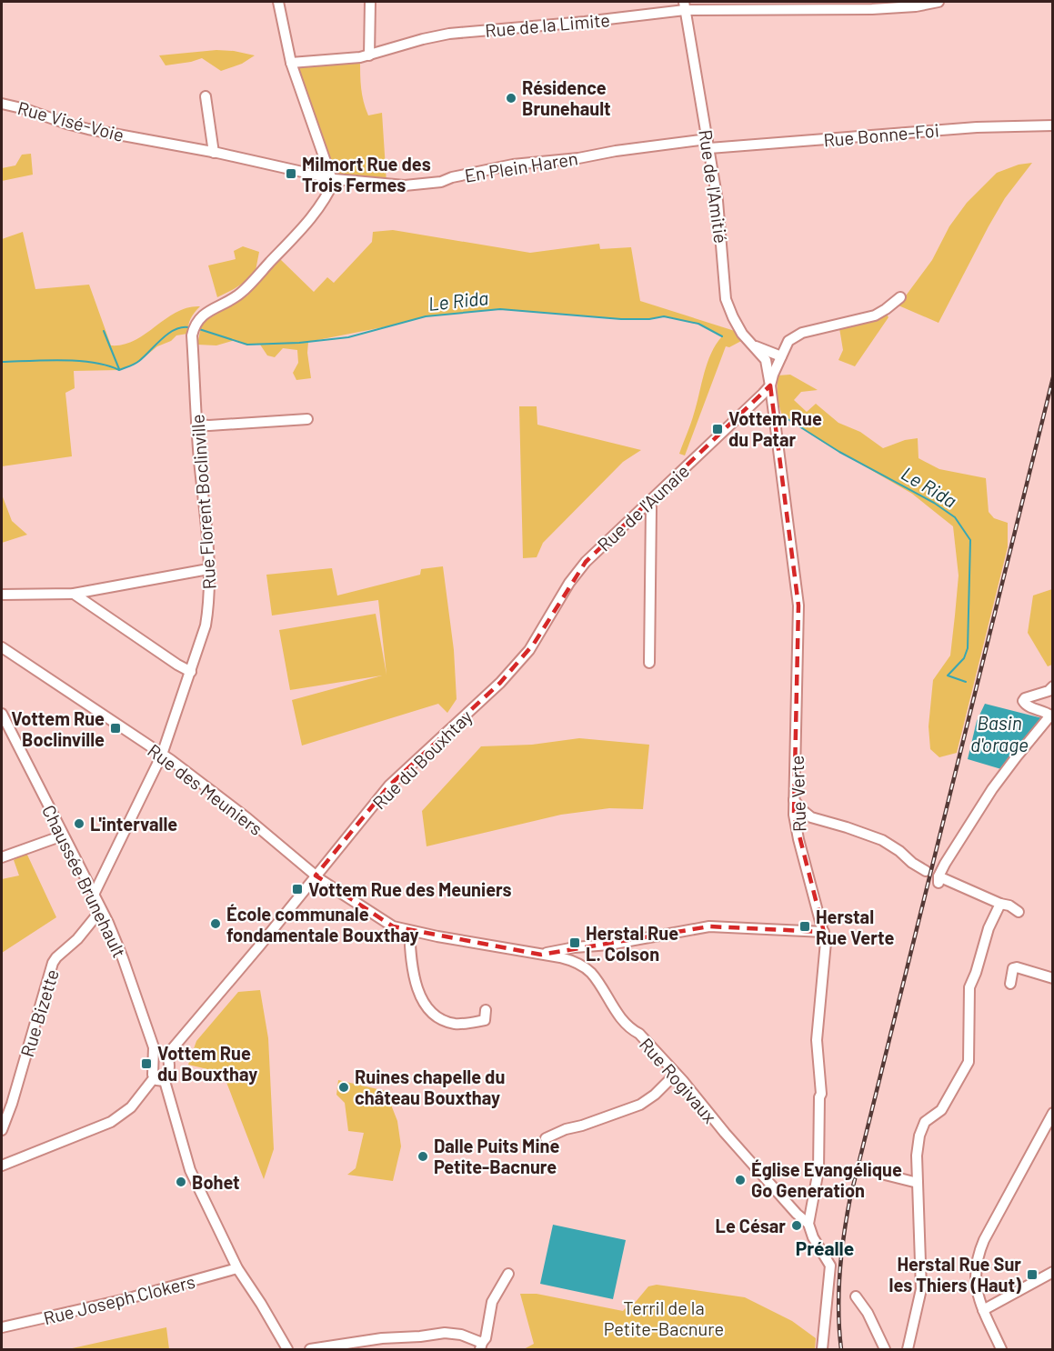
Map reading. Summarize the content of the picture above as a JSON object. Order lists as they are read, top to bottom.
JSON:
{
  "streets": {
    "street": [
      "Rue de la Limite",
      "Rue Visé-Voie",
      "Rue Bonne-Foi",
      "En Plein Haren",
      "Rue de l'Amitié",
      "Rue Florent Boclinville",
      "Rue de l'Aunaie",
      "Rue du Bouxhtay",
      "Rue des Meuniers",
      "Rue Verte",
      "Chaussée Brunehault",
      "Rue Bizette",
      "Rue Rogivaux",
      "Rue Joseph Clokers"
    ]
  },
  "crossings": [
    ["Rue de la Limite", "Rue de l'Amitié"],
    ["Rue Visé-Voie", "En Plein Haren"],
    ["Rue Bonne-Foi", "En Plein Haren"],
    ["Rue Bonne-Foi", "Rue de l'Amitié"],
    ["En Plein Haren", "Rue de l'Amitié"],
    ["En Plein Haren", "Rue Florent Boclinville"],
    ["Rue de l'Amitié", "Rue Verte"],
    ["Rue Florent Boclinville", "Rue des Meuniers"],
    ["Rue Florent Boclinville", "Chaussée Brunehault"],
    ["Rue de l'Aunaie", "Rue du Bouxhtay"],
    ["Rue de l'Aunaie", "Rue Verte"],
    ["Rue du Bouxhtay", "Rue des Meuniers"],
    ["Rue des Meuniers", "Rue Rogivaux"],
    ["Rue Verte", "Rue Rogivaux"],
    ["Chaussée Brunehault", "Rue Bizette"]
  ],
  "districts": ["Préalle"],
  "water": ["Le Rida", "Basin d'orage"],
  "parks": ["Terril de la Petite-Bacnure"],
  "places": {
    "other": [
      "Résidence Brunehault",
      "L'intervalle",
      "École communale fondamentale Bouxthay",
      "Ruines chapelle du château Bouxthay",
      "Dalle Puits Mine Petite-Bacnure",
      "Église Evangélique Go Generation",
      "Bohet",
      "Le César"
    ],
    "transit": [
      "Milmort Rue des Trois Fermes",
      "Vottem Rue du Patar",
      "Vottem Rue Boclinville",
      "Vottem Rue des Meuniers",
      "Herstal Rue Verte",
      "Herstal Rue L. Colson",
      "Vottem Rue du Bouxthay",
      "Herstal Rue Sur les Thiers (Haut)"
    ]
  }
}
